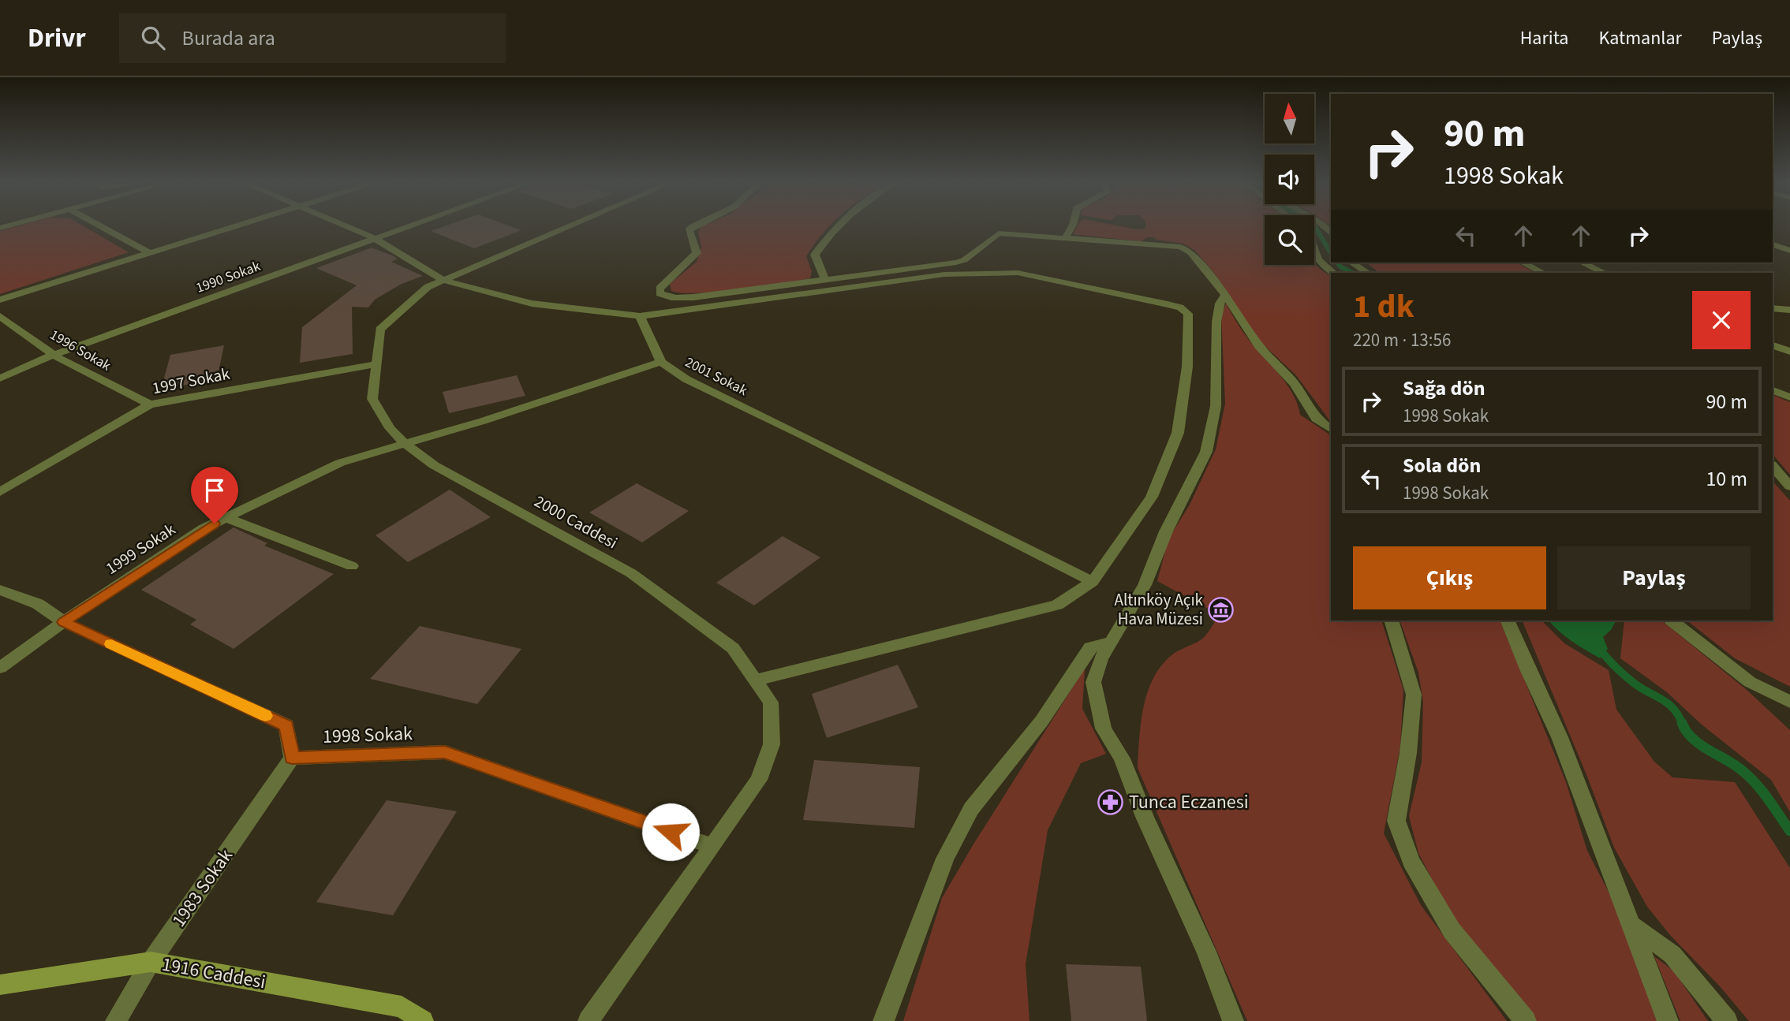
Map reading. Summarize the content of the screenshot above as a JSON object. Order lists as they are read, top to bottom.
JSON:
{
  "streets": {
    "street": [
      "1990 Sokak",
      "1996 Sokak",
      "2001 Sokak",
      "1997 Sokak",
      "2000 Caddesi",
      "1999 Sokak",
      "1998 Sokak",
      "1983 Sokak",
      "1916 Caddesi"
    ]
  },
  "crossings": [
    ["1990 Sokak", "1996 Sokak"],
    ["1996 Sokak", "1997 Sokak"],
    ["2001 Sokak", "1999 Sokak"],
    ["1997 Sokak", "2000 Caddesi"],
    ["2000 Caddesi", "1999 Sokak"],
    ["2000 Caddesi", "1998 Sokak"],
    ["1998 Sokak", "1983 Sokak"],
    ["1983 Sokak", "1916 Caddesi"]
  ],
  "places": {
    "museum": ["Altınköy Açık Hava Müzesi"],
    "pharmacy": ["Tunca Eczanesi"]
  },
  "north": "top",
  "page": {
    "header": "Drivr",
    "search": "Burada ara",
    "nav": ["Harita", "Katmanlar", "Paylaş"],
    "turn": ["90 m", "1998 Sokak"],
    "heading": ["1 dk", "220 m · 13:56"],
    "list": [
      {
        "name": "Sağa dön",
        "note": "1998 Sokak",
        "value": "90 m"
      },
      {
        "name": "Sola dön",
        "note": "1998 Sokak",
        "value": "10 m"
      }
    ],
    "buttons": ["Çıkış", "Paylaş"]
  }
}
